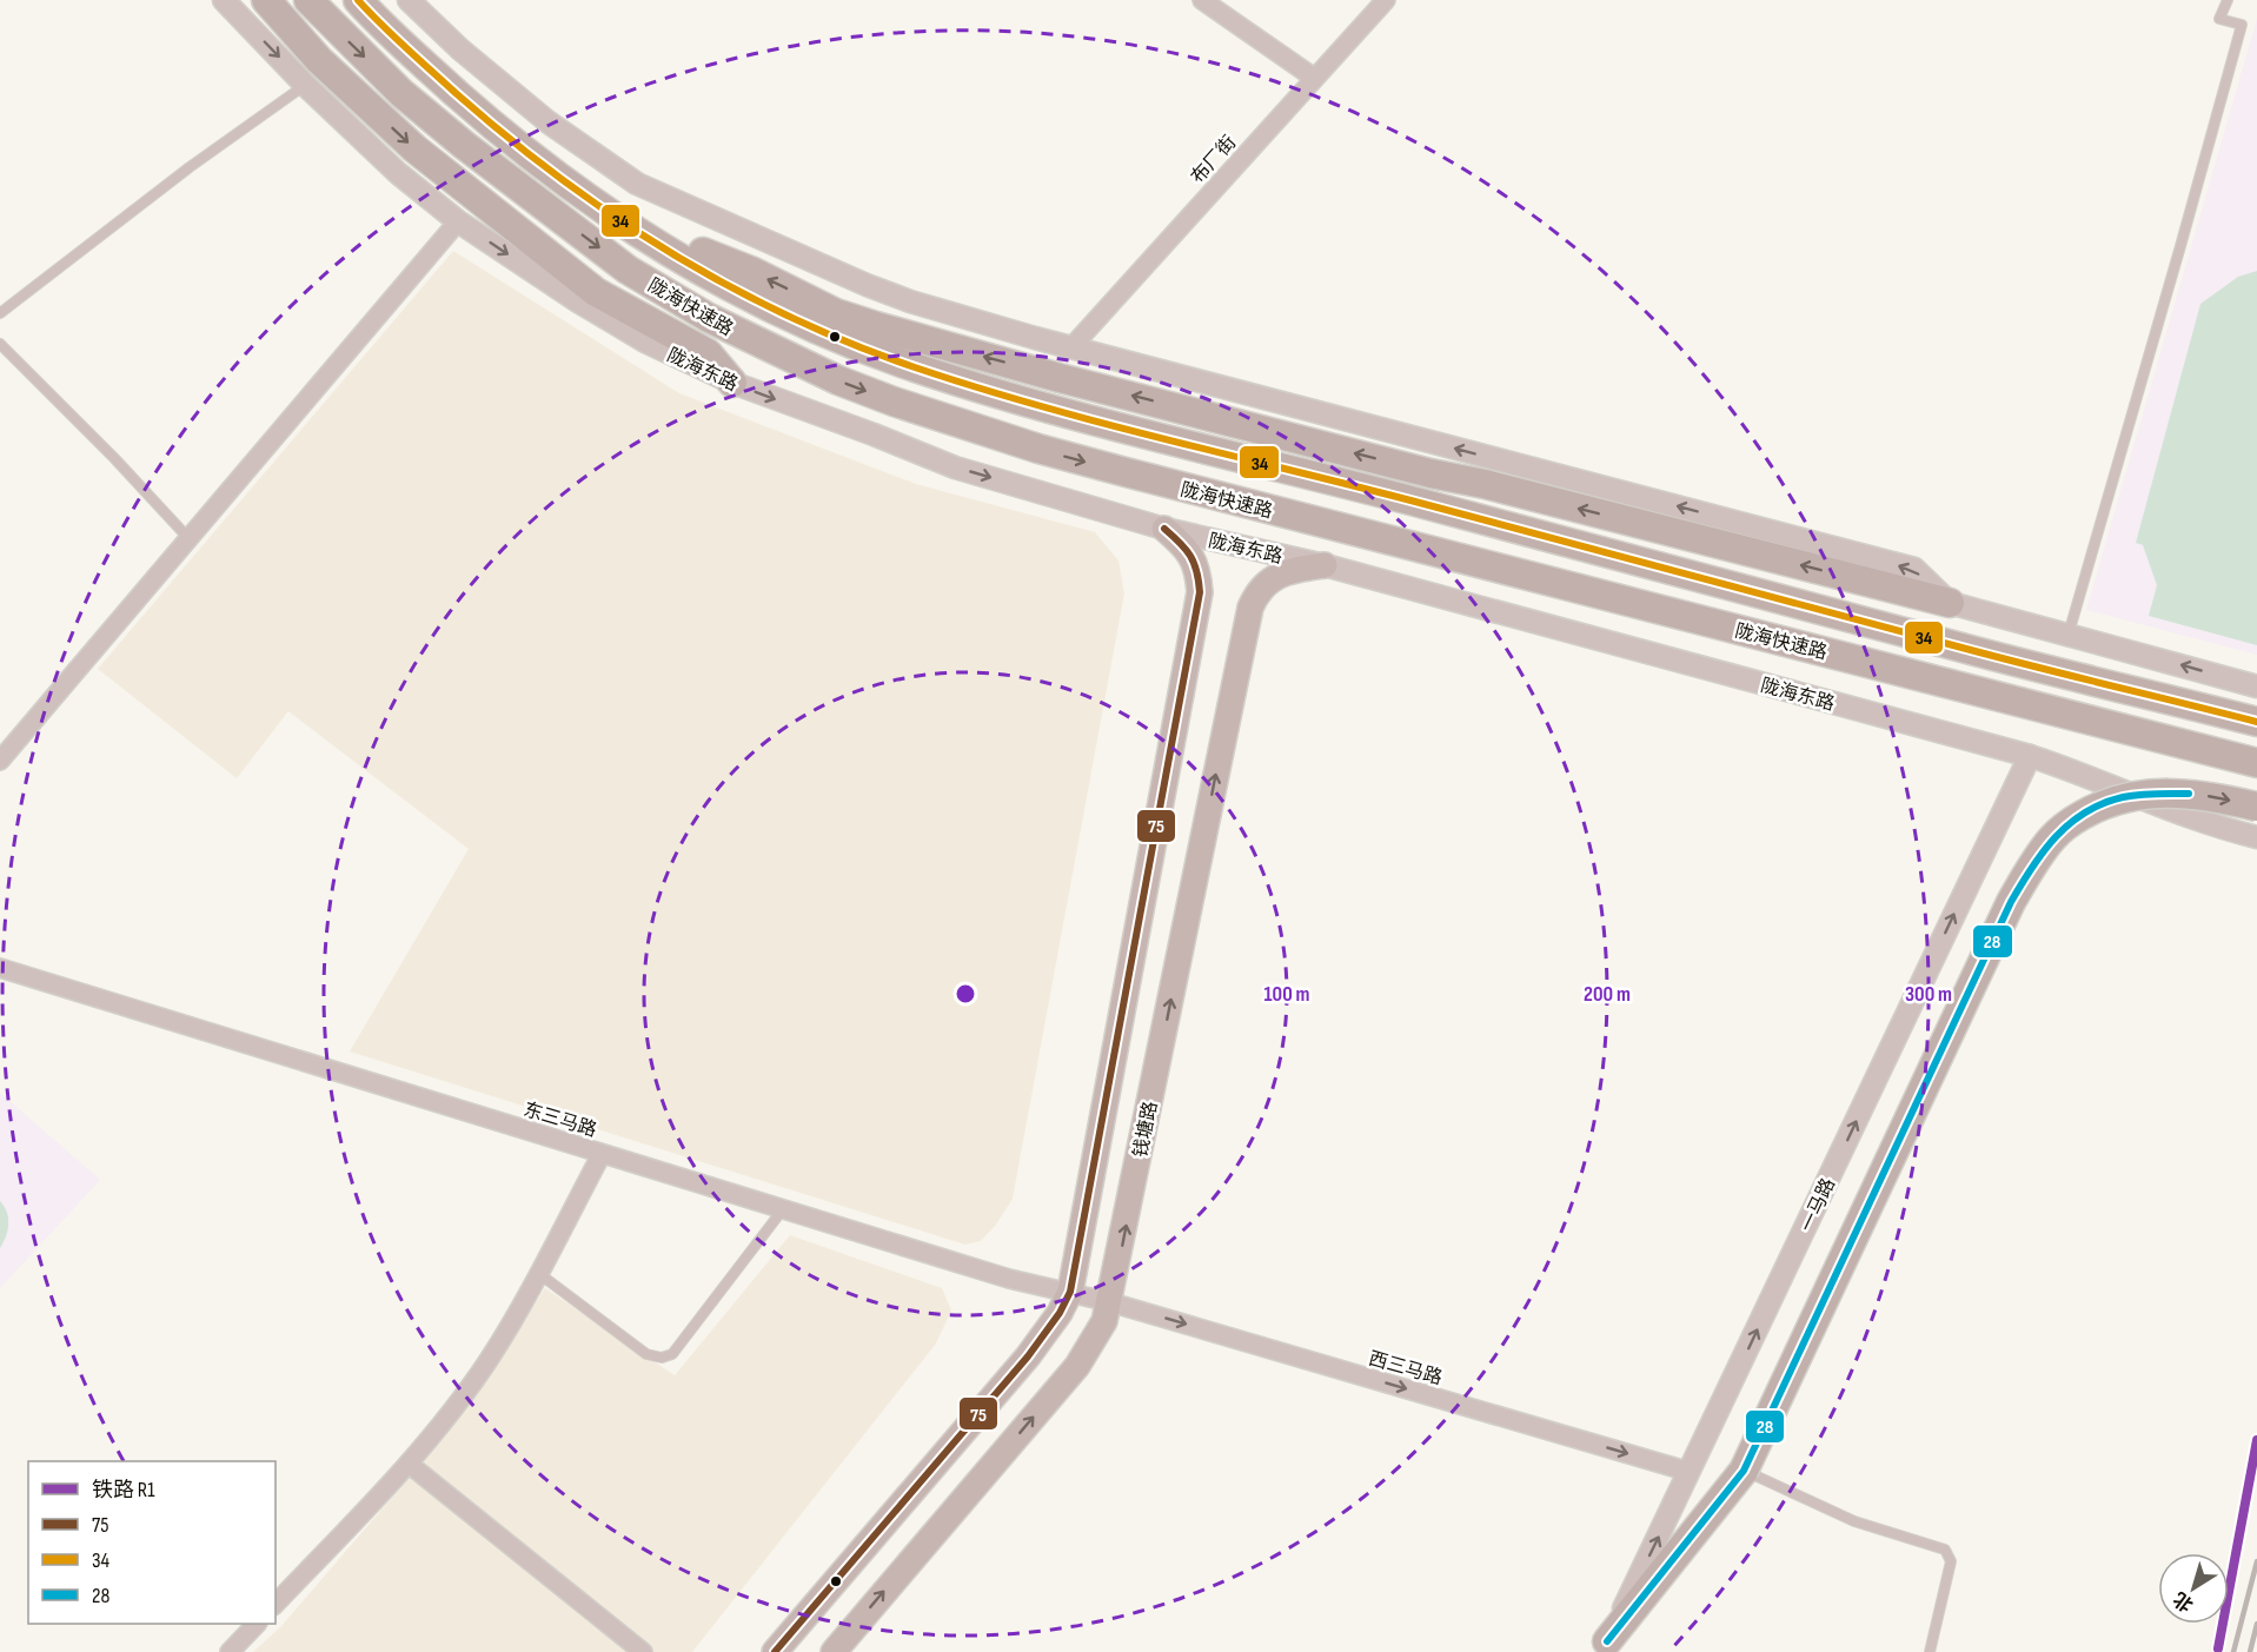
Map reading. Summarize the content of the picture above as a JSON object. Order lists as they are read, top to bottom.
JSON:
{
  "streets": {
    "highway": ["陇海快速路"],
    "main road": ["钱塘路"],
    "street": [
      "布厂街",
      "陇海东路",
      "东三马路",
      "一马路",
      "西三马路"
    ]
  },
  "crossings": [
    ["陇海东路", "钱塘路"],
    ["陇海东路", "一马路"],
    ["东三马路", "钱塘路"],
    ["东三马路", "西三马路"],
    ["钱塘路", "西三马路"],
    ["一马路", "西三马路"]
  ],
  "one_way": ["一马路", "西三马路"],
  "lines": [
    "transit line 34",
    "transit line 75",
    "transit line 28",
    "rail line R1"
  ],
  "legend": [
    "铁路 R1",
    "75",
    "34",
    "28"
  ],
  "north": "bottom left",
  "rings": ["100 m", "200 m", "300 m"]
}
